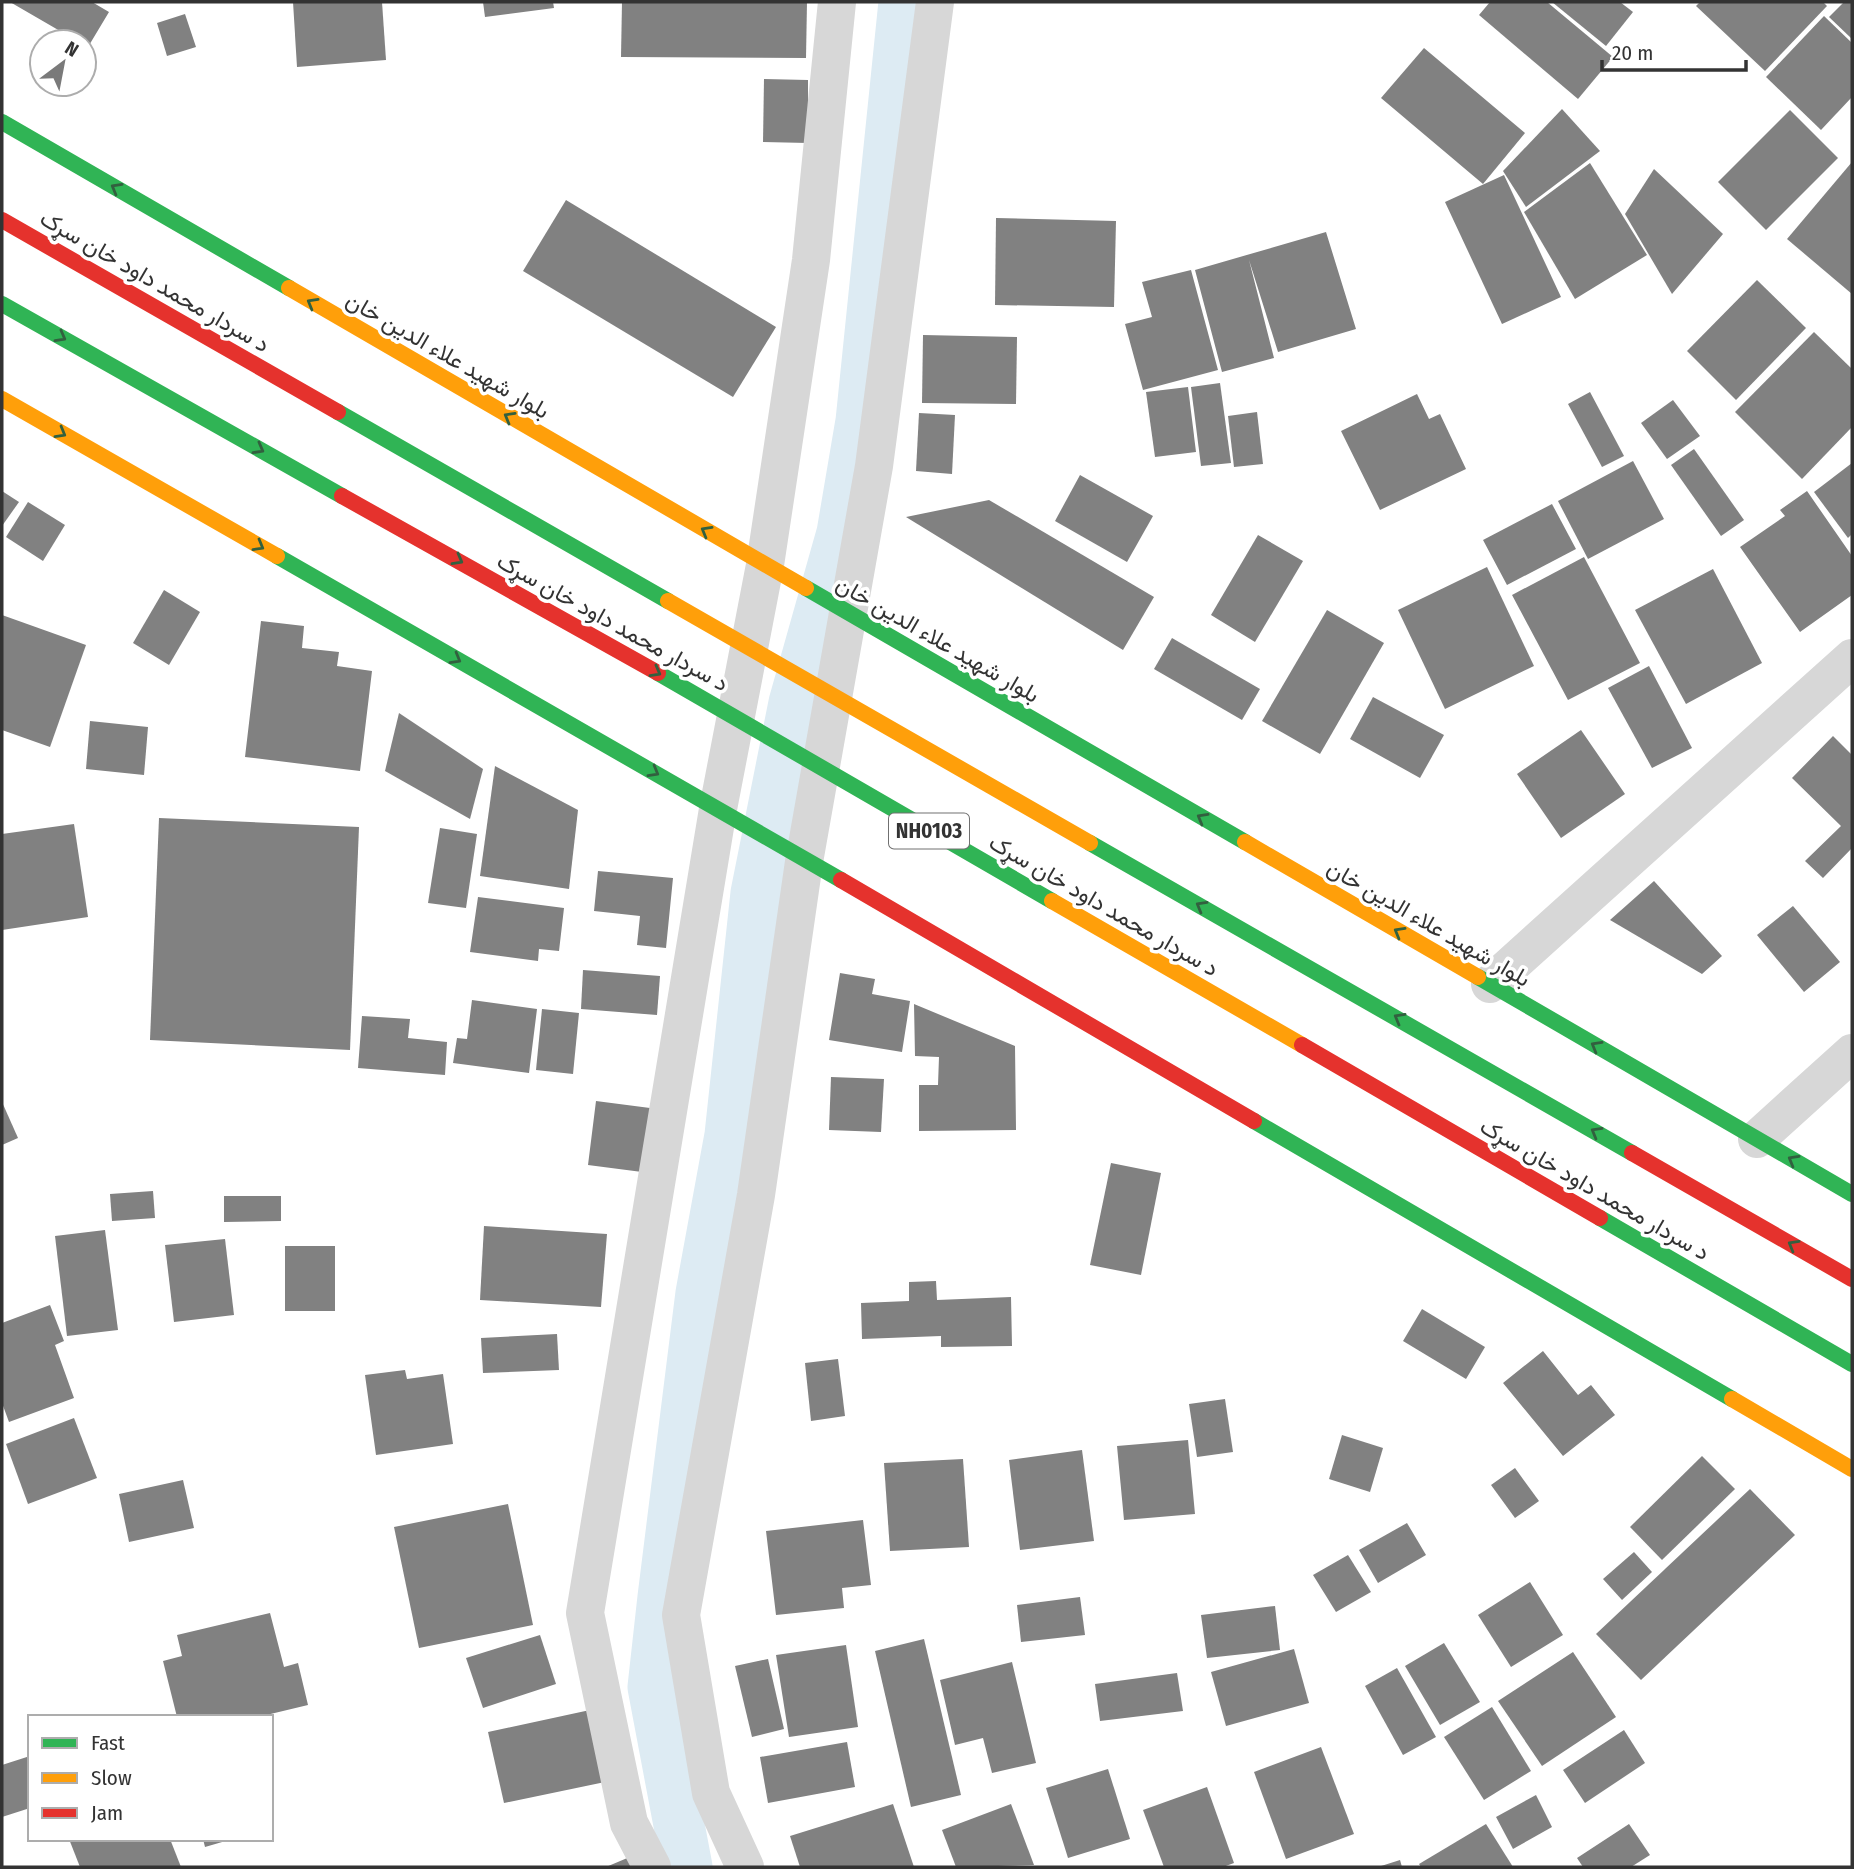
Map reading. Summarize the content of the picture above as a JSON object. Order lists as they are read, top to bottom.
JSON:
{
  "streets": {
    "main road": ["د سردار محمد داود خان سړک", "بلوار شهید علاء الدین خان", "NH0103"]
  },
  "one_way": ["بلوار شهید علاء الدین خان"],
  "legend": ["Fast", "Slow", "Jam"],
  "scale_bar": "20 m",
  "north": "top right"
}
